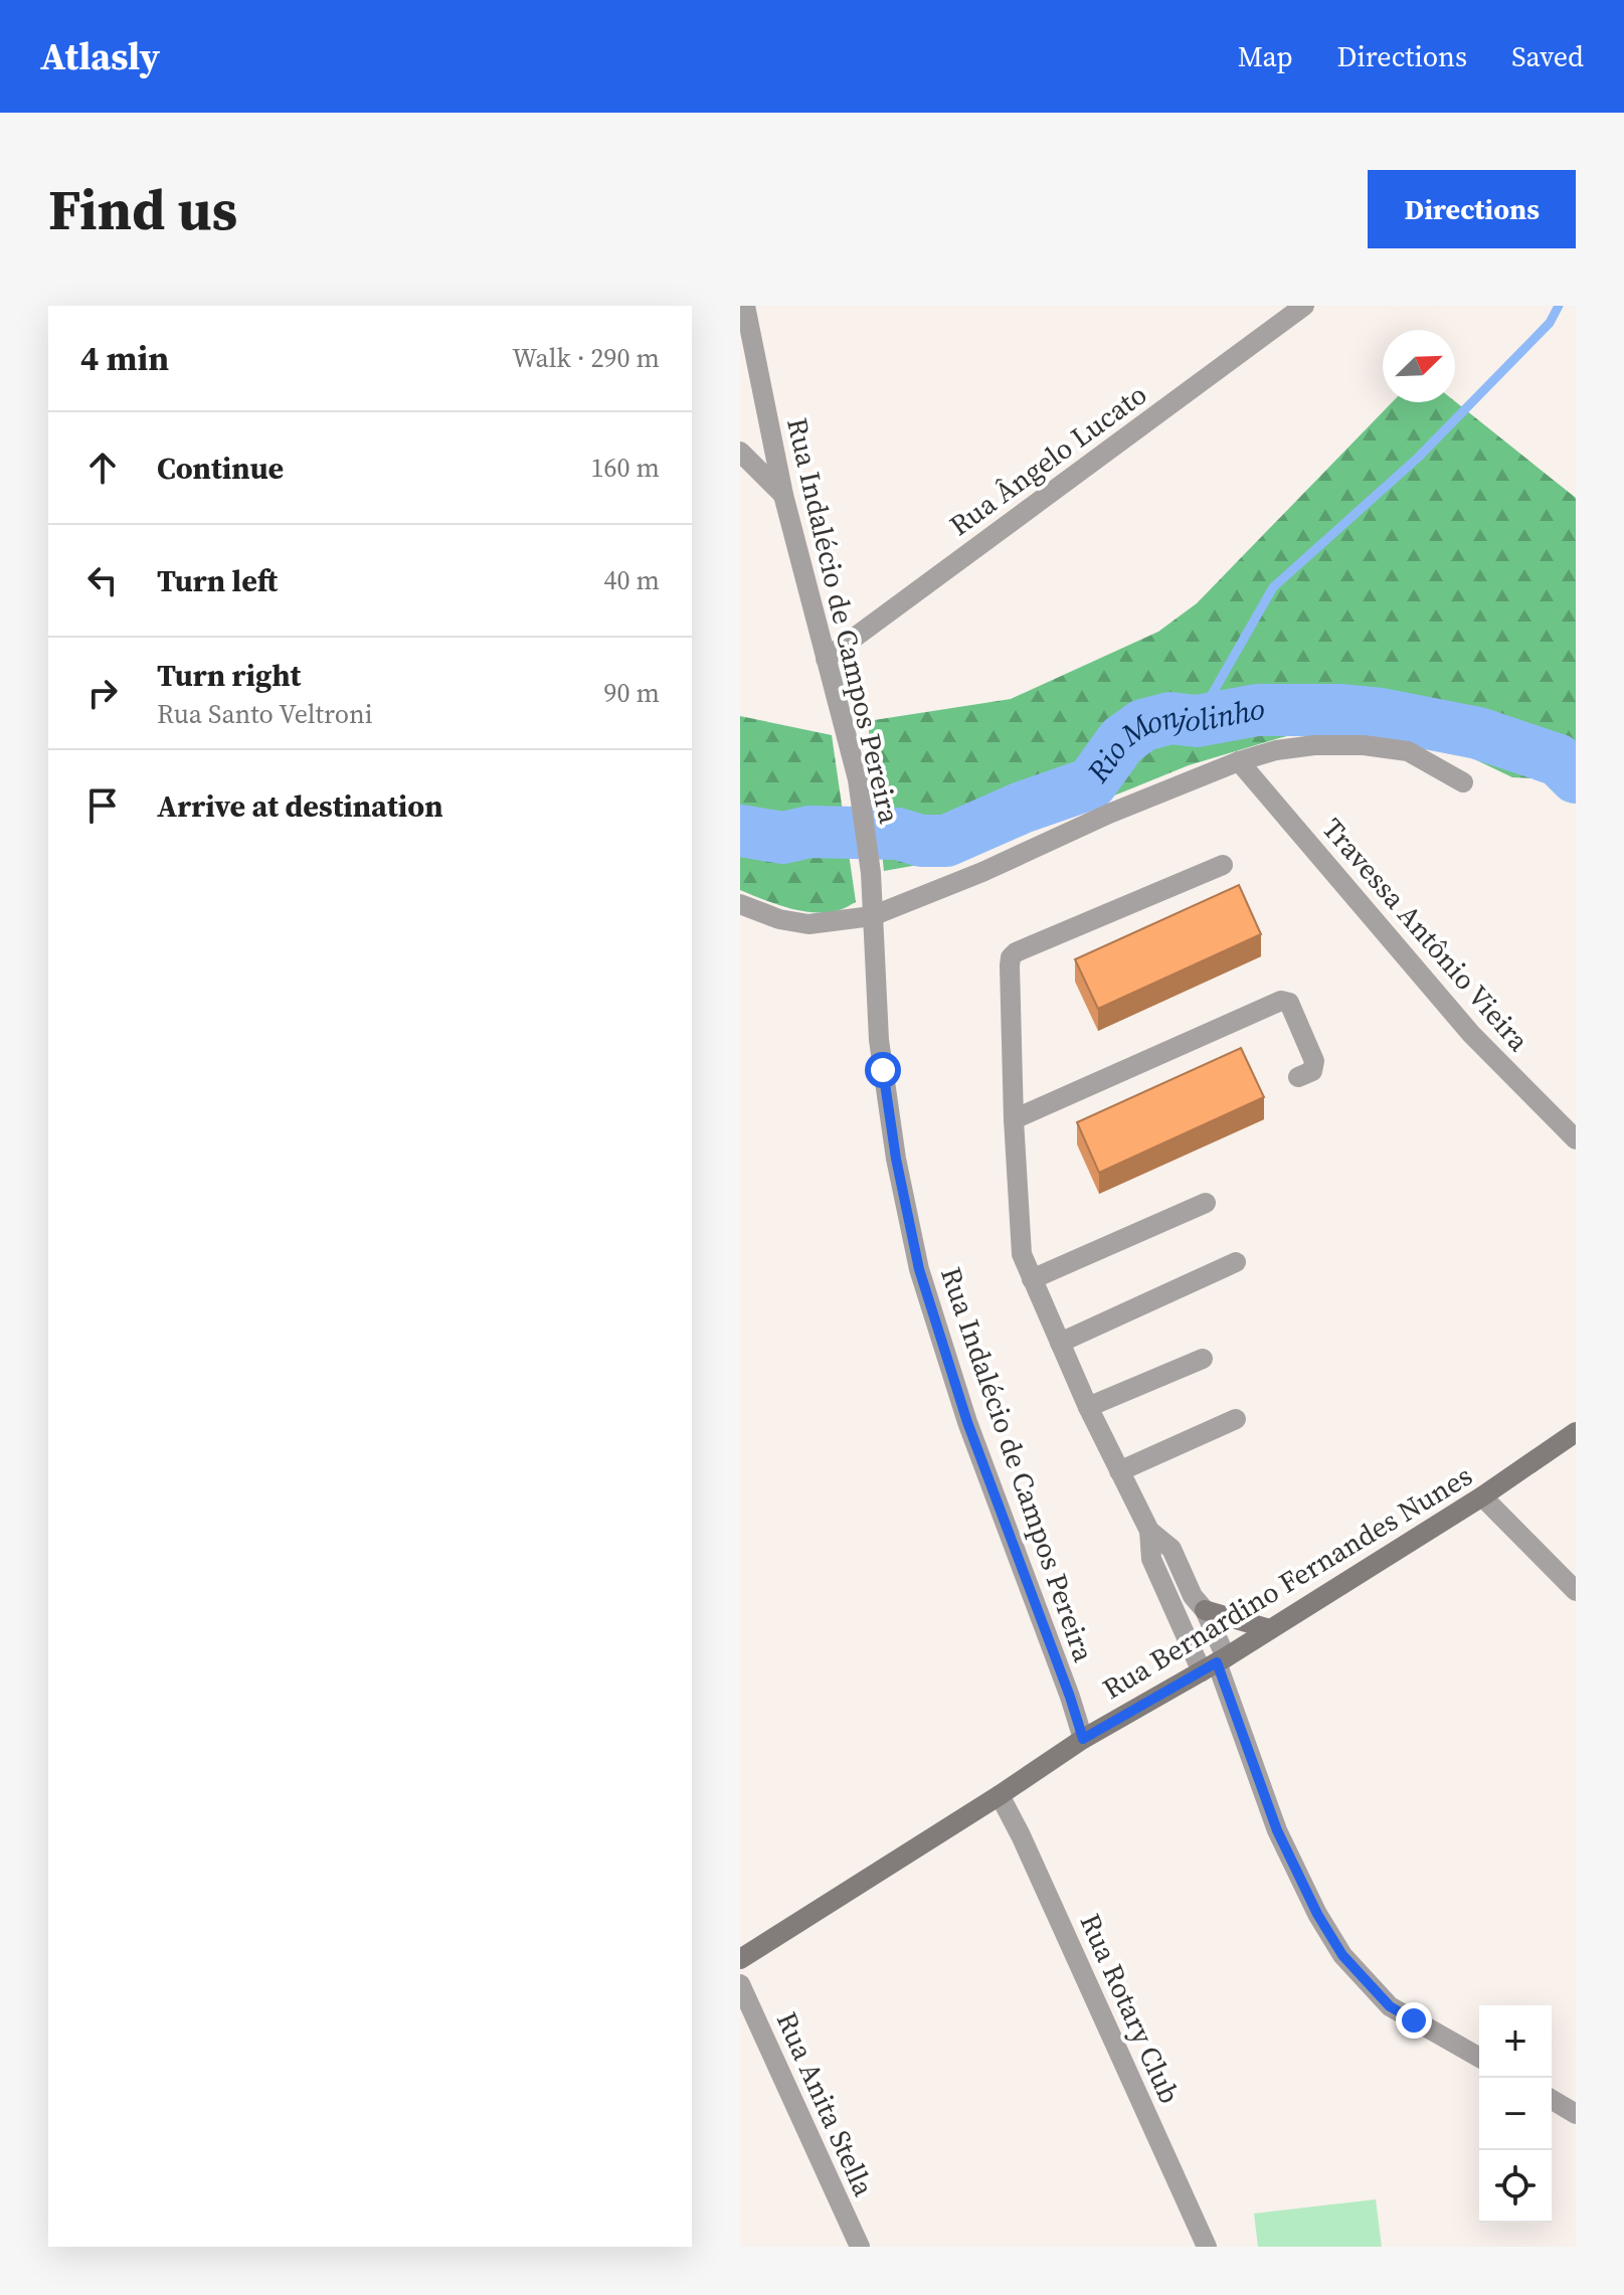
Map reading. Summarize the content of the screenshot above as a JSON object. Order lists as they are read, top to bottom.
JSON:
{
  "streets": {
    "street": [
      "Rua Ângelo Lucato",
      "Rua Indalécio de Campos Pereira",
      "Travessa Antônio Vieira",
      "Rua Bernardino Fernandes Nunes",
      "Rua Rotary Club",
      "Rua Anita Stella"
    ]
  },
  "crossings": [
    ["Rua Ângelo Lucato", "Rua Indalécio de Campos Pereira"],
    ["Rua Indalécio de Campos Pereira", "Rua Bernardino Fernandes Nunes"],
    ["Rua Bernardino Fernandes Nunes", "Rua Rotary Club"]
  ],
  "water": ["Rio Monjolinho"],
  "north": "top right",
  "page": {
    "header": "Atlasly",
    "nav": ["Map", "Directions", "Saved"],
    "buttons": "Directions",
    "title": "Find us",
    "heading": ["4 min", "Walk · 290 m"],
    "list": [
      ["Continue", "160 m"],
      ["Turn left", "40 m"],
      ["Turn right", "Rua Santo Veltroni", "90 m"],
      "Arrive at destination"
    ],
    "map_buttons": ["+", "−"]
  }
}
